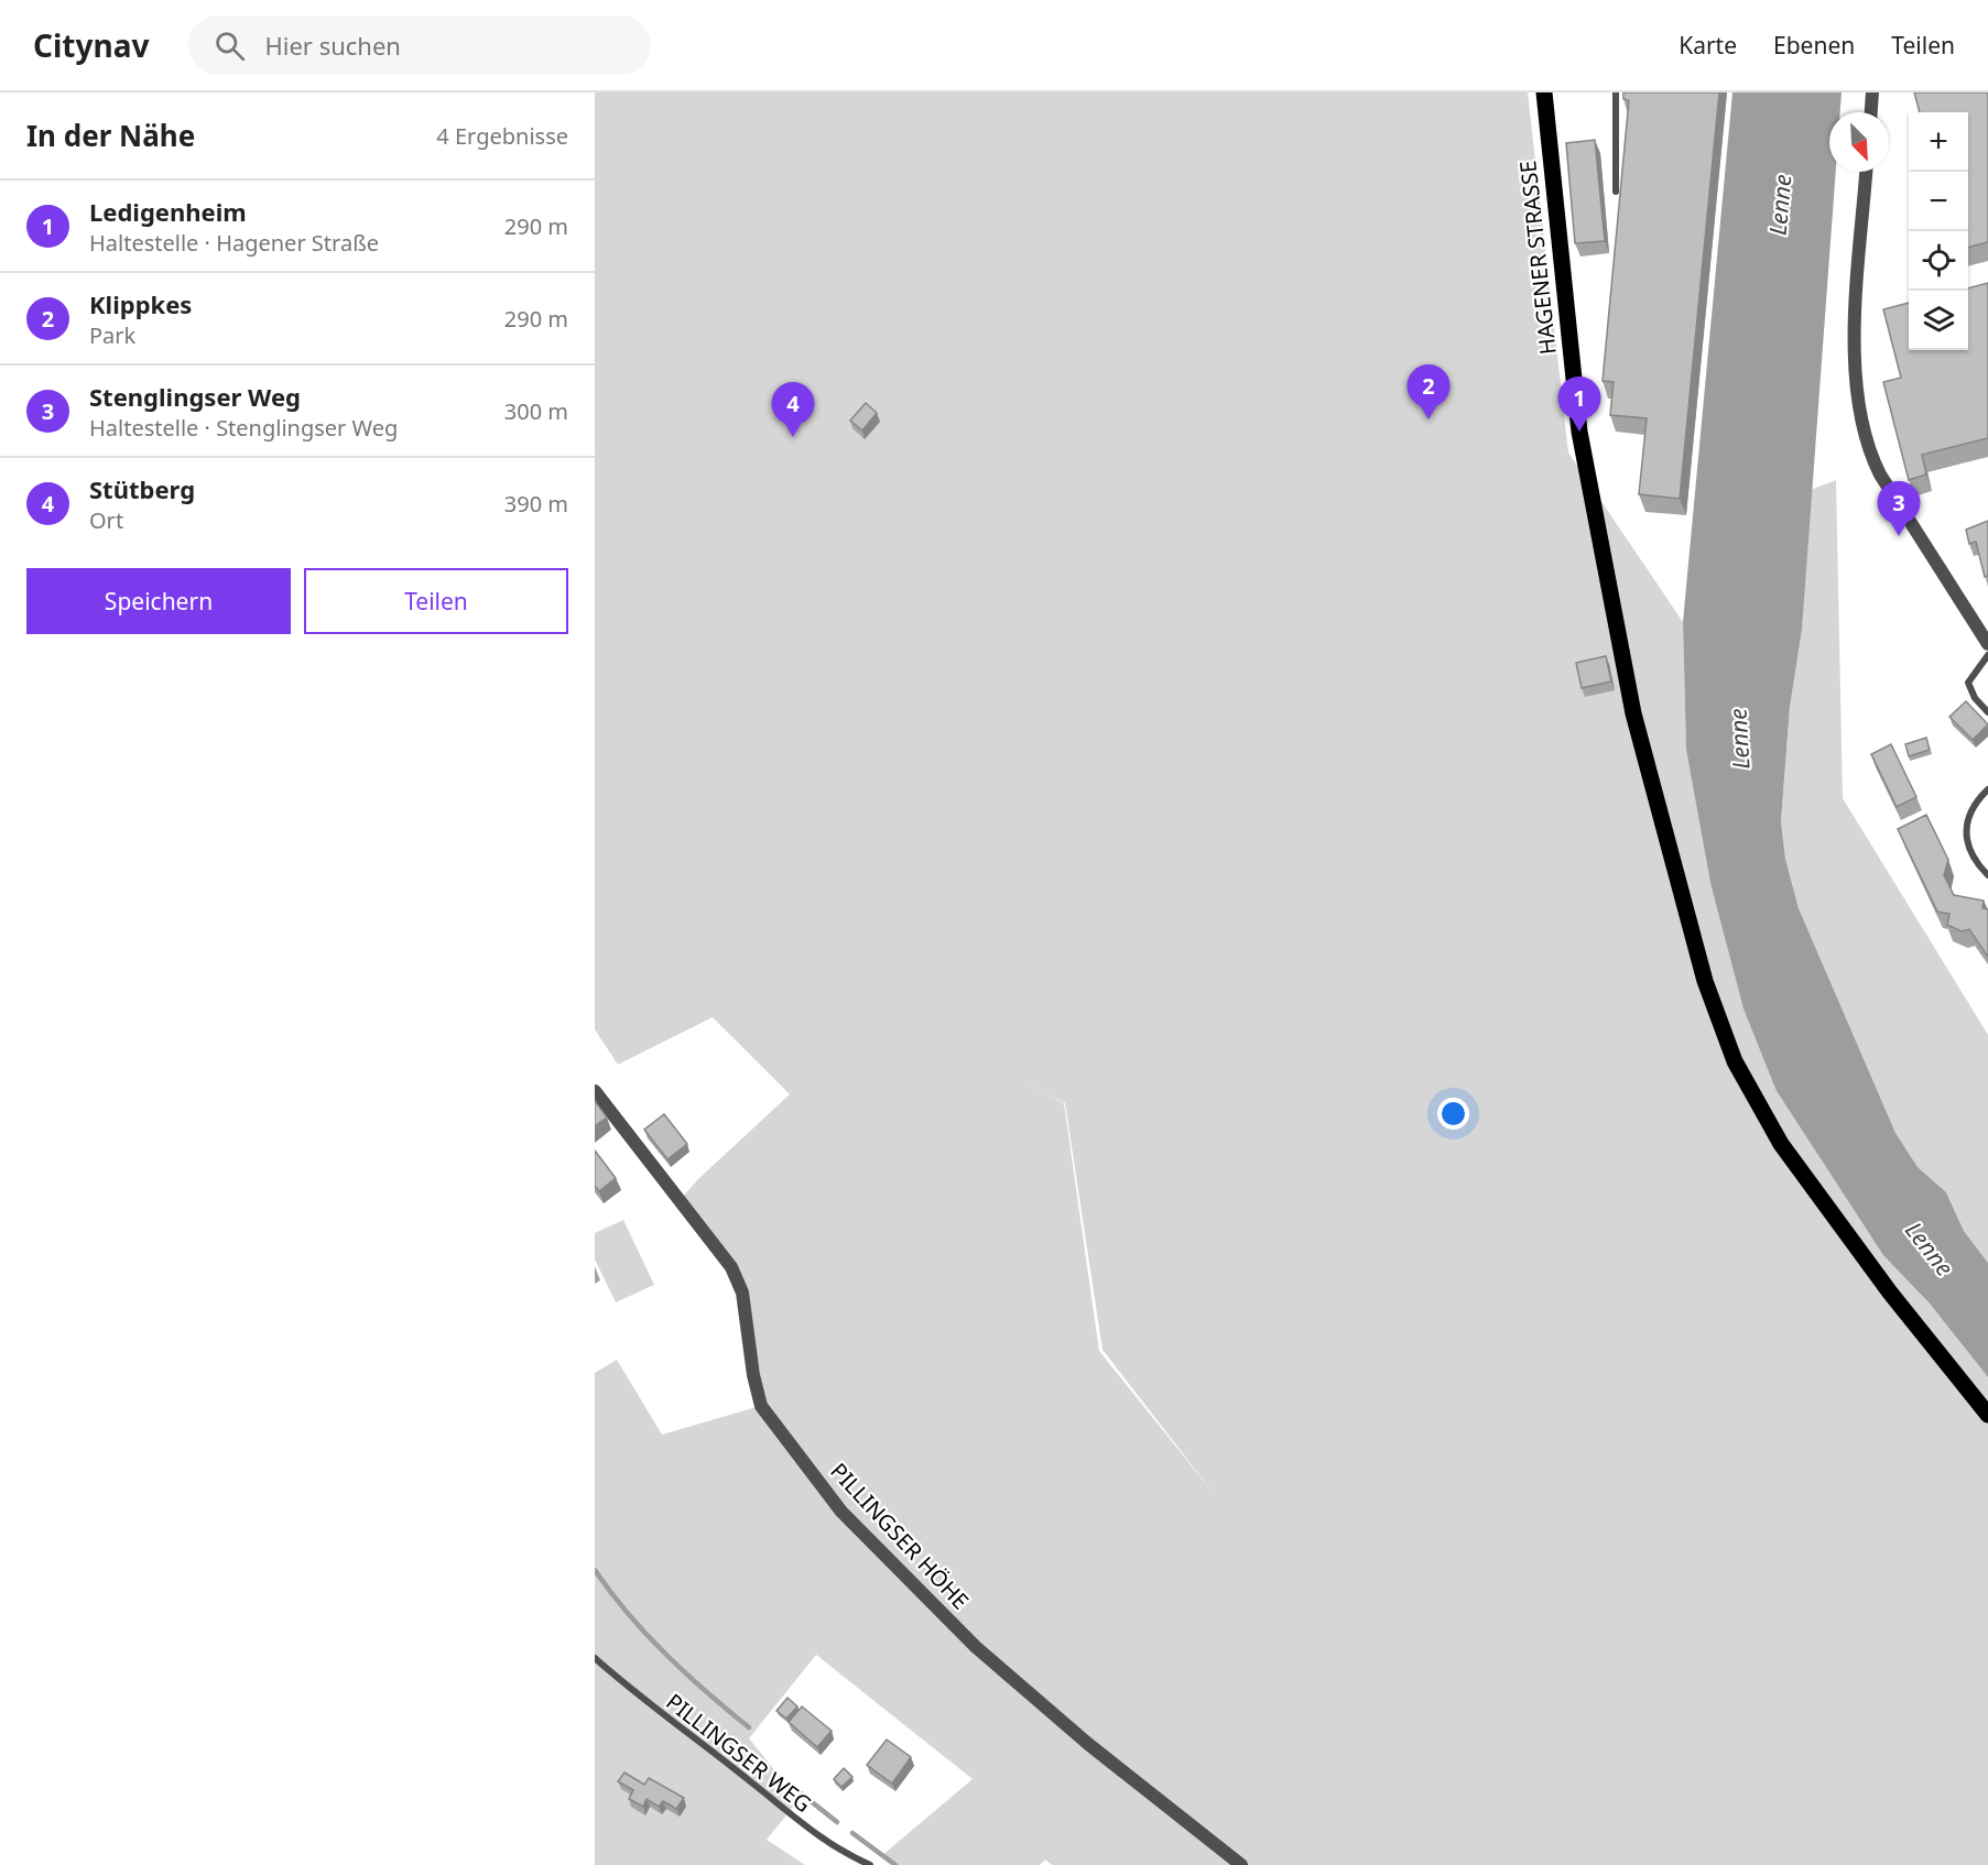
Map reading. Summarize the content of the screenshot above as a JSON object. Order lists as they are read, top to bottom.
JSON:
{
  "streets": {
    "main road": ["HAGENER STRASSE"],
    "street": ["PILLINGSER HÖHE"],
    "lane": ["PILLINGSER WEG"]
  },
  "water": ["Lenne"],
  "north": "bottom right",
  "page": {
    "header": "Citynav",
    "search": "Hier suchen",
    "nav": ["Karte", "Ebenen", "Teilen"],
    "heading": ["In der Nähe", "4 Ergebnisse"],
    "map_buttons": ["+", "−"],
    "list": [
      {
        "mark": "1",
        "name": "Ledigenheim",
        "note": "Haltestelle · Hagener Straße",
        "value": "290 m"
      },
      {
        "mark": "2",
        "name": "Klippkes",
        "note": "Park",
        "value": "290 m"
      },
      {
        "mark": "3",
        "name": "Stenglingser Weg",
        "note": "Haltestelle · Stenglingser Weg",
        "value": "300 m"
      },
      {
        "mark": "4",
        "name": "Stütberg",
        "note": "Ort",
        "value": "390 m"
      }
    ],
    "pins": [
      "2",
      "1",
      "4",
      "3"
    ],
    "buttons": ["Speichern", "Teilen"]
  }
}
